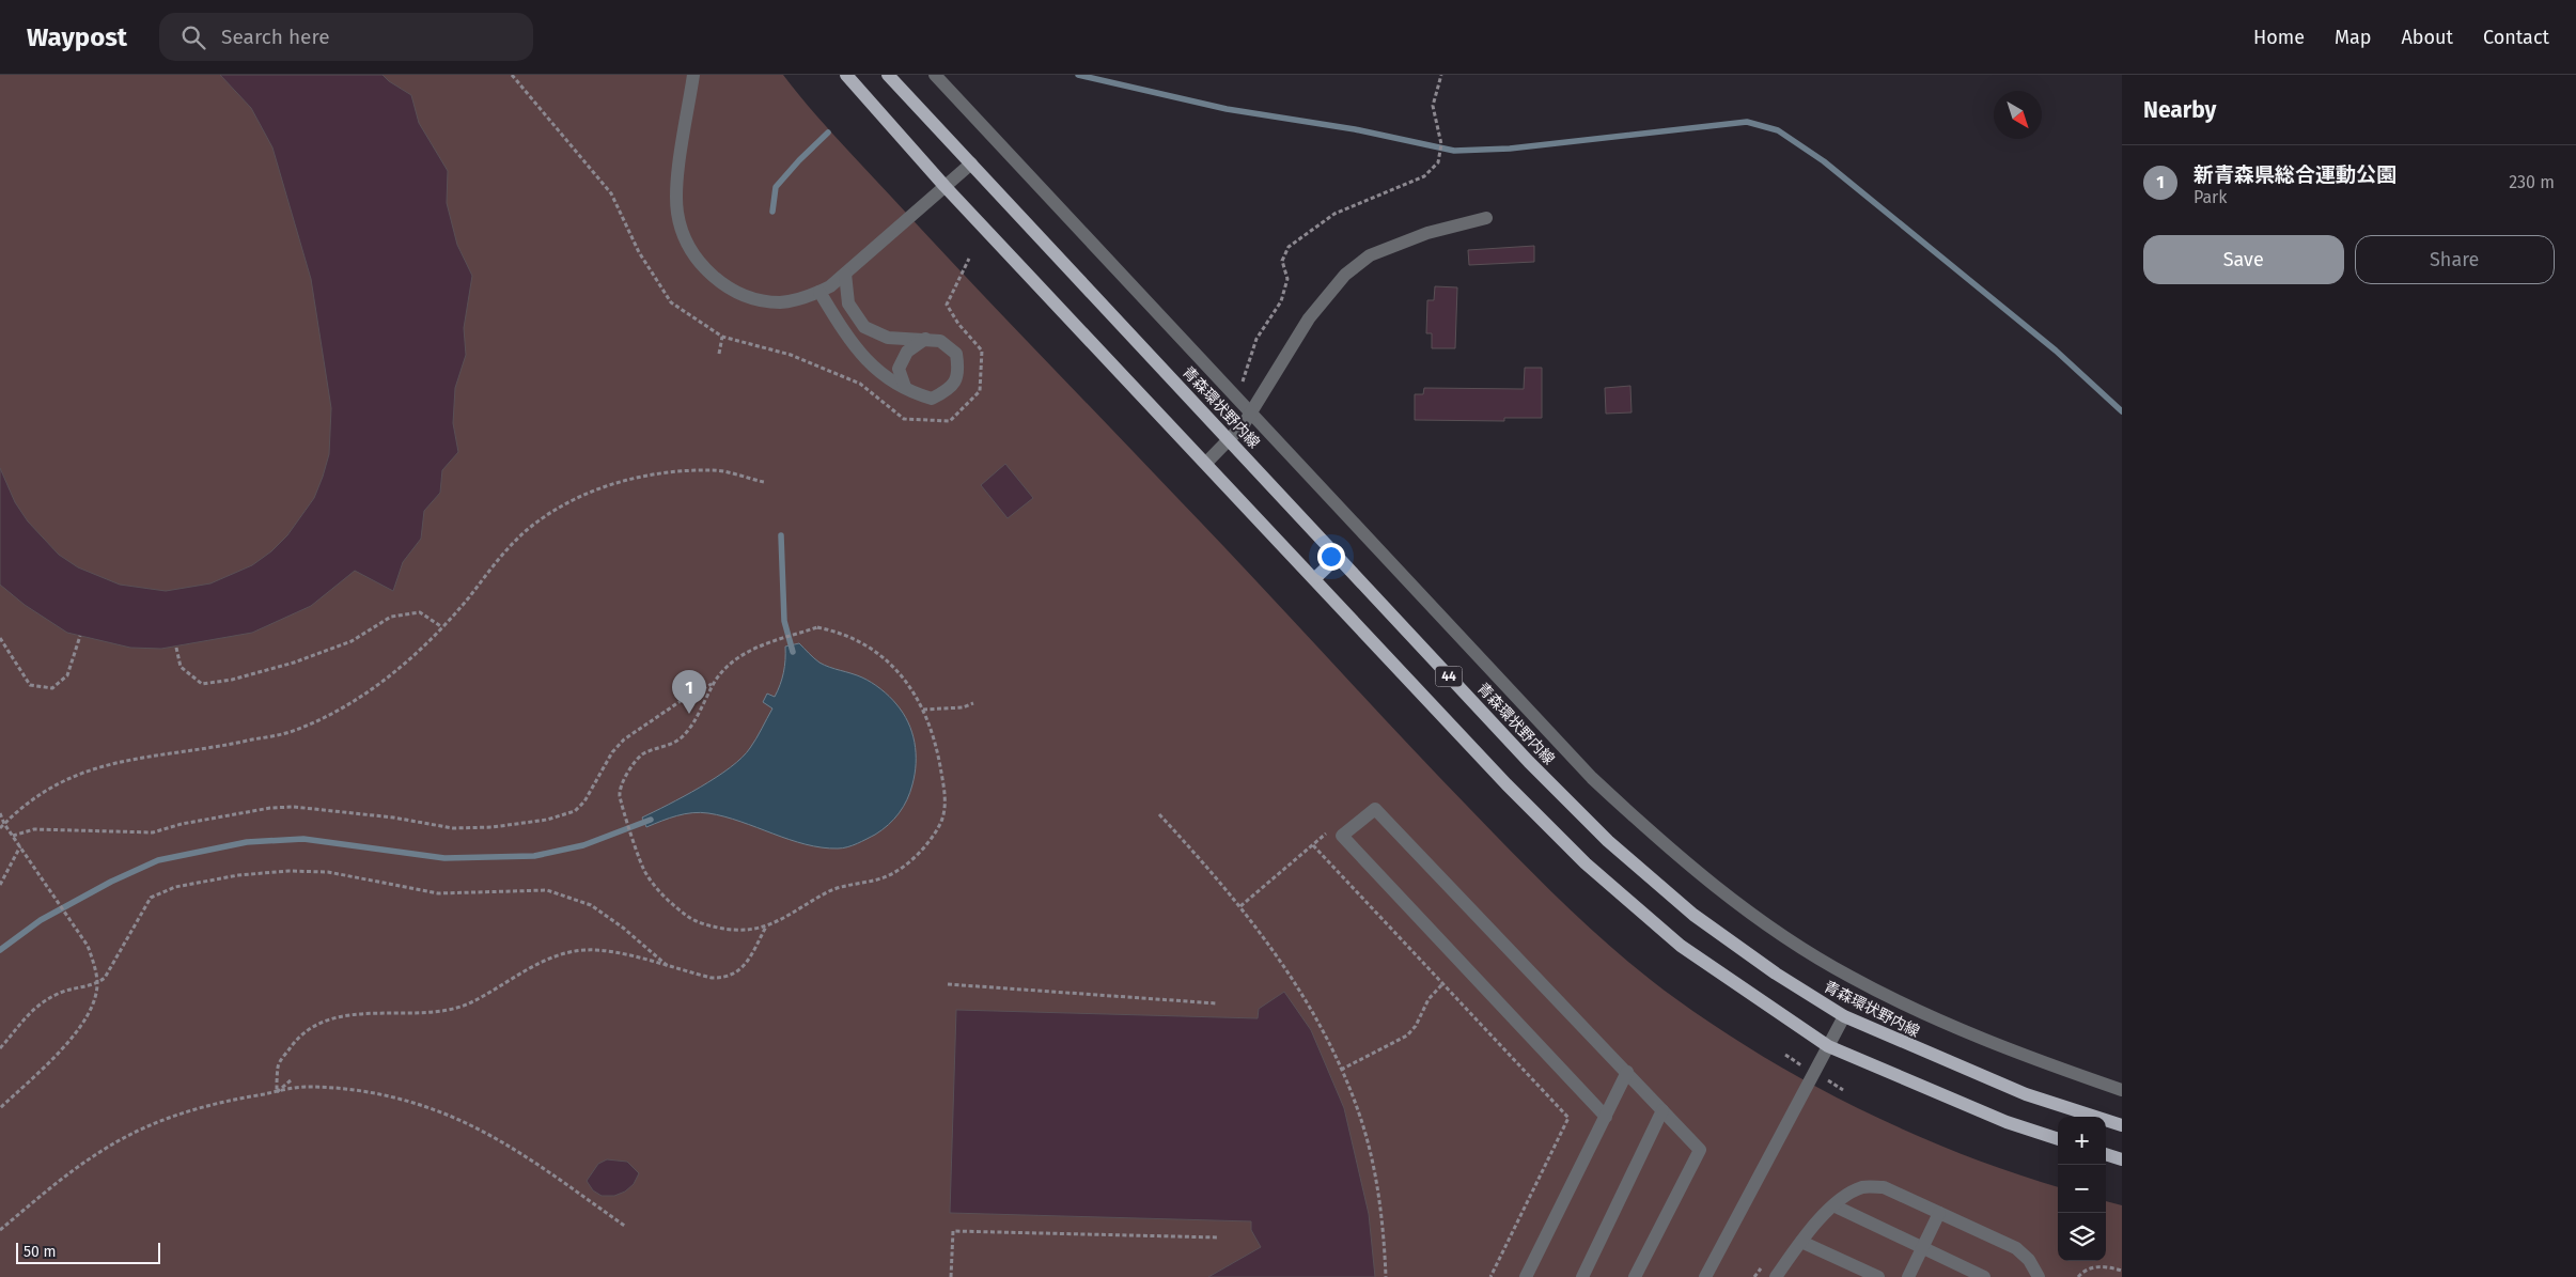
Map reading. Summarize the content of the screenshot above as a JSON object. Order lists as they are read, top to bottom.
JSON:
{
  "streets": {
    "main road": ["青森環状野内線", "44"]
  },
  "scale_bar": "50 m",
  "north": "bottom right",
  "page": {
    "header": "Waypost",
    "search": "Search here",
    "nav": [
      "Home",
      "Map",
      "About",
      "Contact"
    ],
    "heading": "Nearby",
    "list": [
      {
        "mark": "1",
        "name": "新青森県総合運動公園",
        "note": "Park",
        "value": "230 m"
      }
    ],
    "buttons": ["Save", "Share"],
    "pins": "1",
    "map_buttons": ["+", "−"],
    "scale": "50 m"
  }
}
